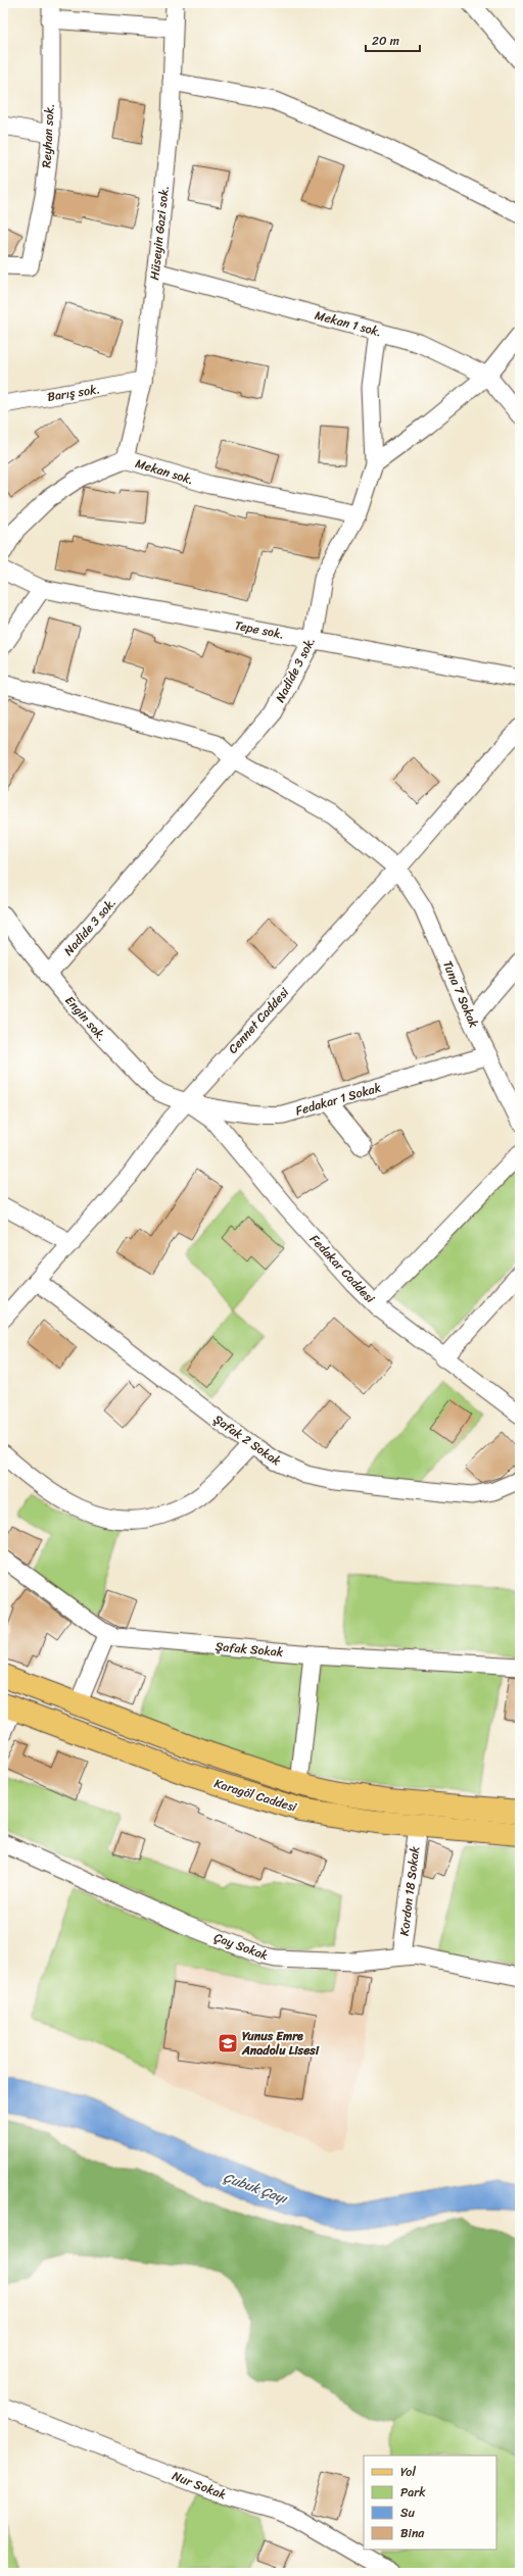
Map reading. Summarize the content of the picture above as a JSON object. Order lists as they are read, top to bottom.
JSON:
{
  "streets": {
    "main road": ["Karagöl Caddesi"],
    "street": [
      "Reyhan sok.",
      "Hüseyin Gazi sok.",
      "Mekan 1 sok.",
      "Barış sok.",
      "Mekan sok.",
      "Tepe sok.",
      "Nadide 3 sok.",
      "Tuna 7 Sokak",
      "Engin sok.",
      "Cennet Caddesi",
      "Fedakar 1 Sokak",
      "Fedakar Caddesi",
      "Şafak 2 Sokak",
      "Şafak Sokak",
      "Kordon 18 Sokak",
      "Çay Sokak",
      "Nur Sokak"
    ]
  },
  "crossings": [
    ["Hüseyin Gazi sok.", "Mekan 1 sok."],
    ["Hüseyin Gazi sok.", "Barış sok."],
    ["Hüseyin Gazi sok.", "Mekan sok."],
    ["Mekan sok.", "Nadide 3 sok."],
    ["Tepe sok.", "Nadide 3 sok."],
    ["Nadide 3 sok.", "Tuna 7 Sokak"],
    ["Nadide 3 sok.", "Engin sok."],
    ["Tuna 7 Sokak", "Cennet Caddesi"],
    ["Tuna 7 Sokak", "Fedakar 1 Sokak"],
    ["Engin sok.", "Cennet Caddesi"],
    ["Engin sok.", "Fedakar 1 Sokak"],
    ["Engin sok.", "Fedakar Caddesi"],
    ["Cennet Caddesi", "Fedakar 1 Sokak"],
    ["Cennet Caddesi", "Fedakar Caddesi"],
    ["Cennet Caddesi", "Şafak 2 Sokak"],
    ["Fedakar 1 Sokak", "Fedakar Caddesi"],
    ["Karagöl Caddesi", "Kordon 18 Sokak"],
    ["Kordon 18 Sokak", "Çay Sokak"]
  ],
  "water": ["Çubuk Çayı"],
  "places": {
    "school or university": ["Yunus Emre Anadolu Lisesi"]
  },
  "legend": [
    "Yol",
    "Park",
    "Su",
    "Bina"
  ],
  "scale_bar": "20 m"
}
